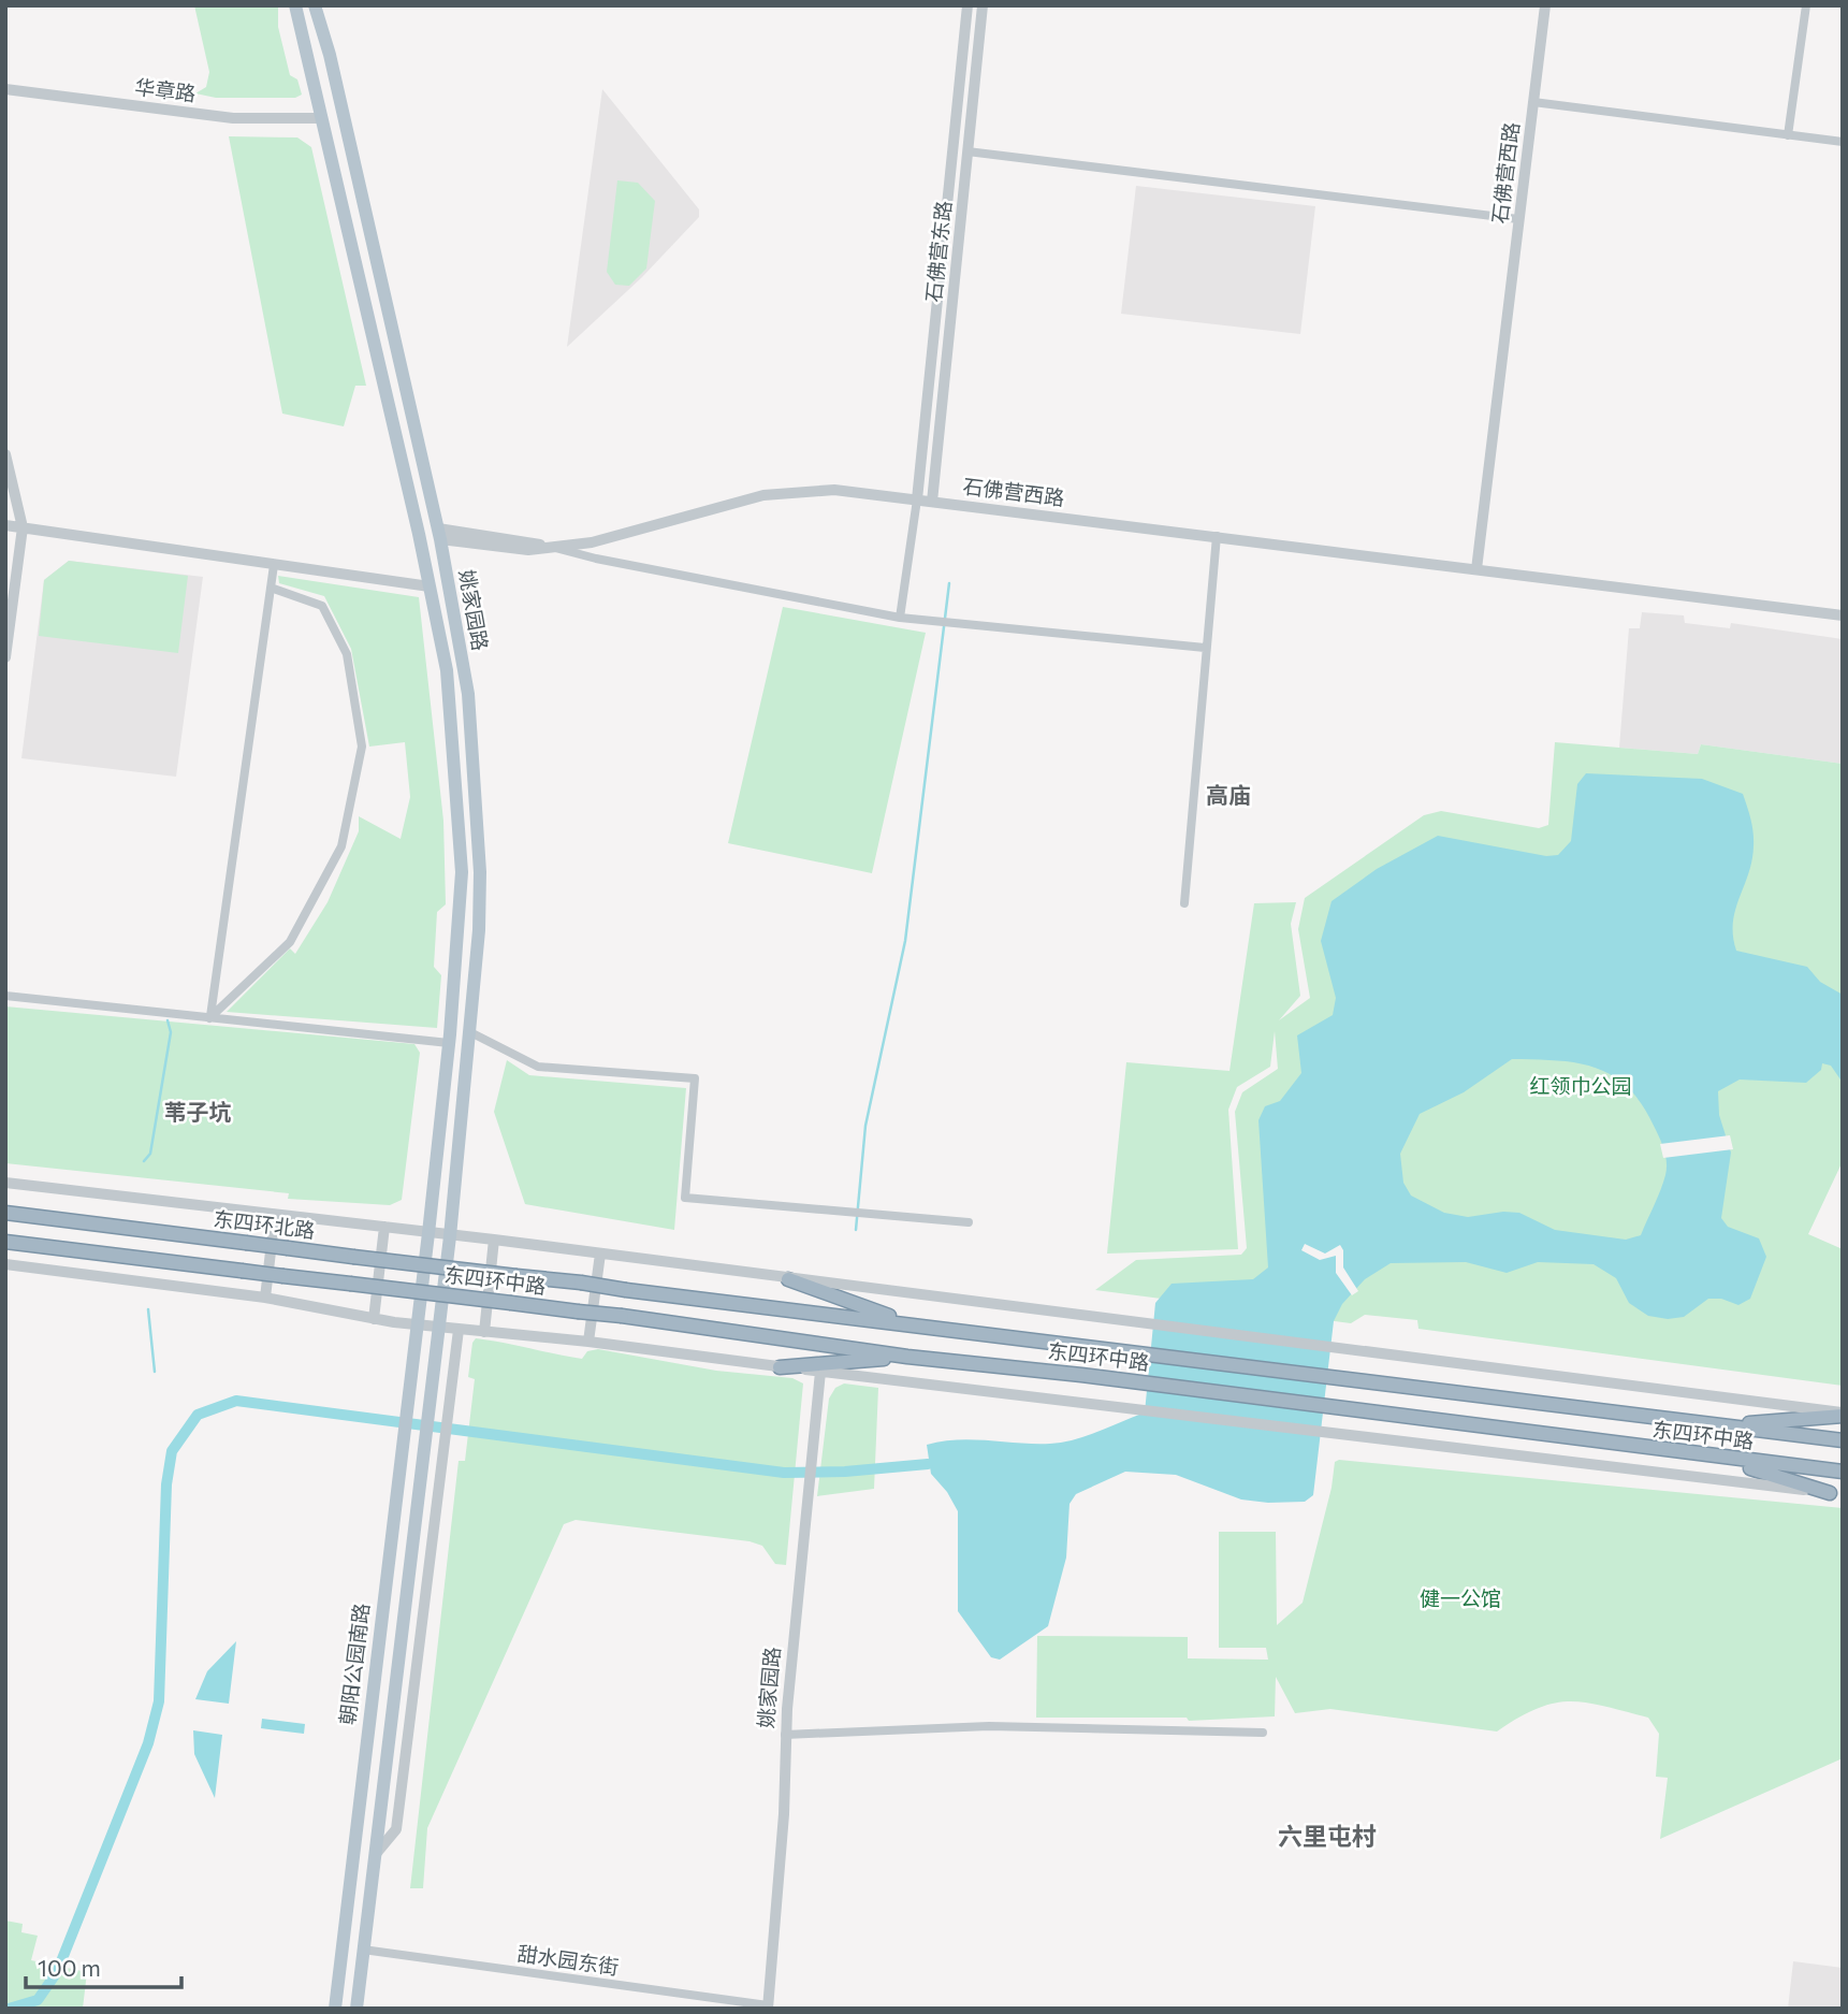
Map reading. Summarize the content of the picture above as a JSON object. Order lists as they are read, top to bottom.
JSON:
{
  "streets": {
    "highway": ["东四环北路", "东四环中路"],
    "main road": ["姚家园路", "朝阳公园南路"],
    "street": [
      "华章路",
      "石佛营西路",
      "石佛营东路",
      "甜水园东街"
    ]
  },
  "crossings": [
    ["华章路", "姚家园路"],
    ["石佛营西路", "石佛营东路"],
    ["石佛营西路", "姚家园路"],
    ["姚家园路", "东四环北路"],
    ["姚家园路", "东四环中路"],
    ["姚家园路", "朝阳公园南路"],
    ["姚家园路", "甜水园东街"],
    ["东四环北路", "东四环中路"]
  ],
  "districts": ["高庙", "苇子坑", "六里屯村"],
  "parks": ["红领巾公园", "健一公馆"],
  "scale_bar": "100 m"
}
